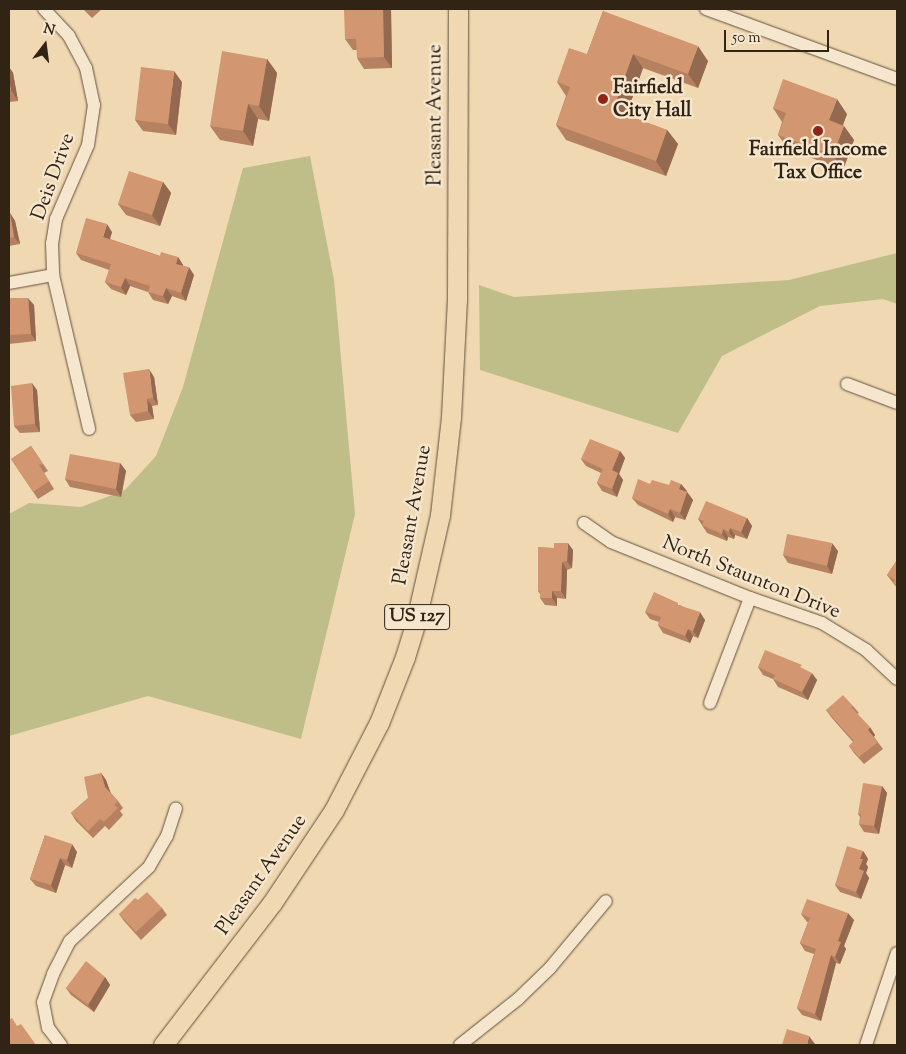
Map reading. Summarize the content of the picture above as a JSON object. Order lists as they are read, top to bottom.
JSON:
{
  "streets": {
    "main road": ["Pleasant Avenue", "US 127"],
    "street": ["Deis Drive", "North Staunton Drive"]
  },
  "places": ["Fairfield City Hall", "Fairfield Income Tax Office"],
  "scale_bar": "50 m",
  "north": "top"
}
